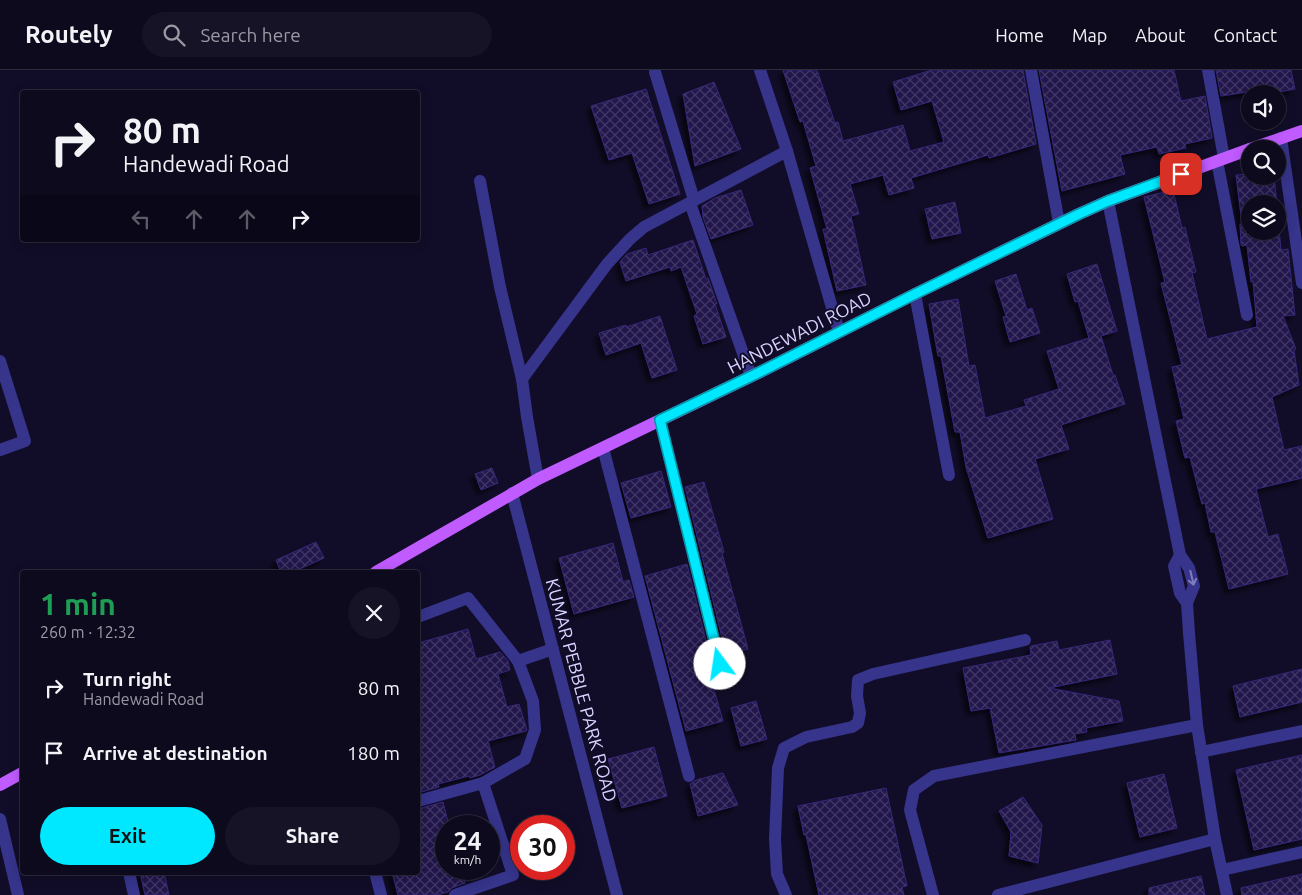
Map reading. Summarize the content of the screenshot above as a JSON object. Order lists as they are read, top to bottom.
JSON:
{
  "streets": {
    "main road": ["HANDEWADI ROAD"],
    "street": ["KUMAR PEBBLE PARK ROAD"]
  },
  "crossings": [
    ["HANDEWADI ROAD", "KUMAR PEBBLE PARK ROAD"]
  ],
  "page": {
    "header": "Routely",
    "search": "Search here",
    "nav": [
      "Home",
      "Map",
      "About",
      "Contact"
    ],
    "turn": ["80 m", "Handewadi Road"],
    "heading": ["1 min", "260 m · 12:32"],
    "list": [
      {
        "name": "Turn right",
        "note": "Handewadi Road",
        "value": "80 m"
      },
      {
        "name": "Arrive at destination",
        "value": "180 m"
      }
    ],
    "buttons": ["Exit", "Share"],
    "speed": "24 km/h",
    "limit": "30"
  }
}
